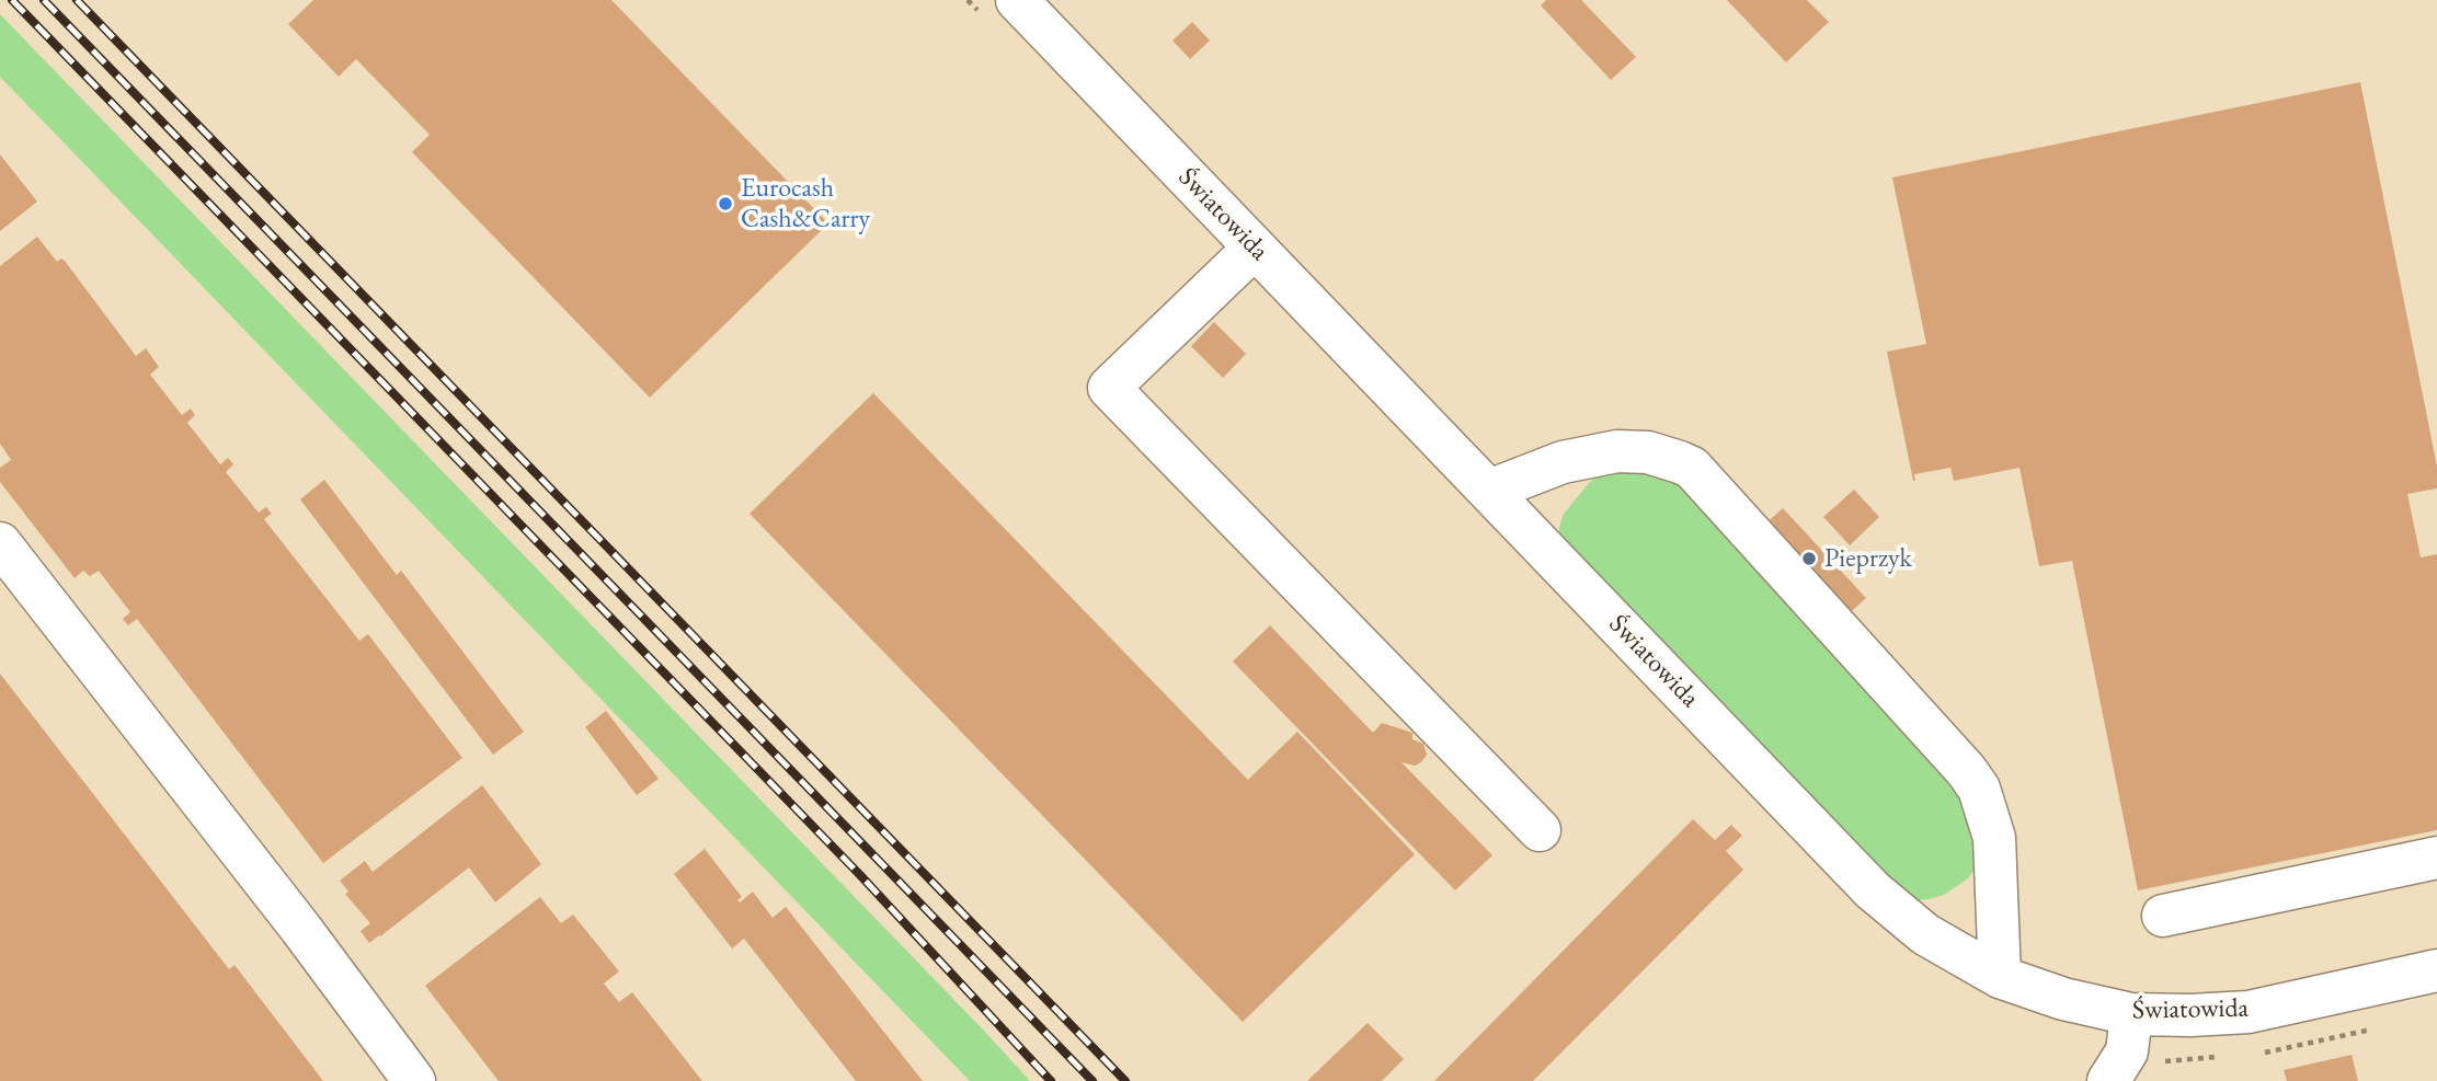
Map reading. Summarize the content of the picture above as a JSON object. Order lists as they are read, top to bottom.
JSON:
{
  "streets": {
    "street": ["Światowida"]
  },
  "places": ["Eurocash Cash&Carry", "Pieprzyk"]
}
